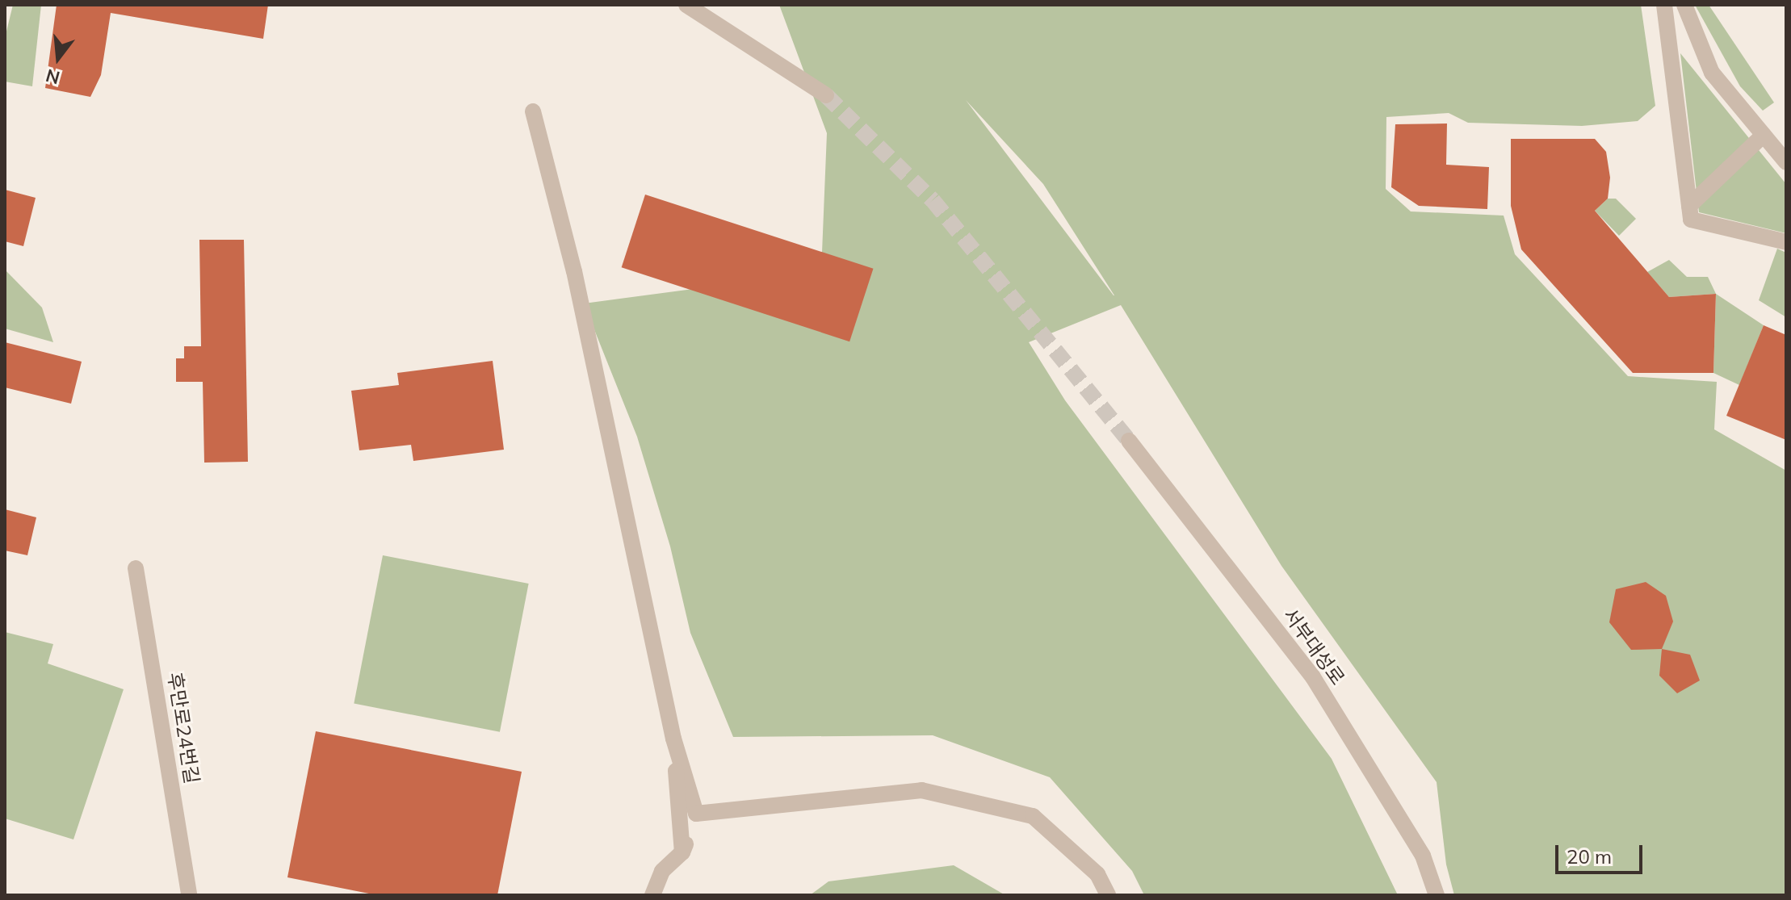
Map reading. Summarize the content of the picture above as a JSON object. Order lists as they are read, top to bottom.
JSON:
{
  "streets": {
    "street": ["서부대성로", "후만로24번길"]
  },
  "scale_bar": "20 m",
  "north": "bottom"
}
